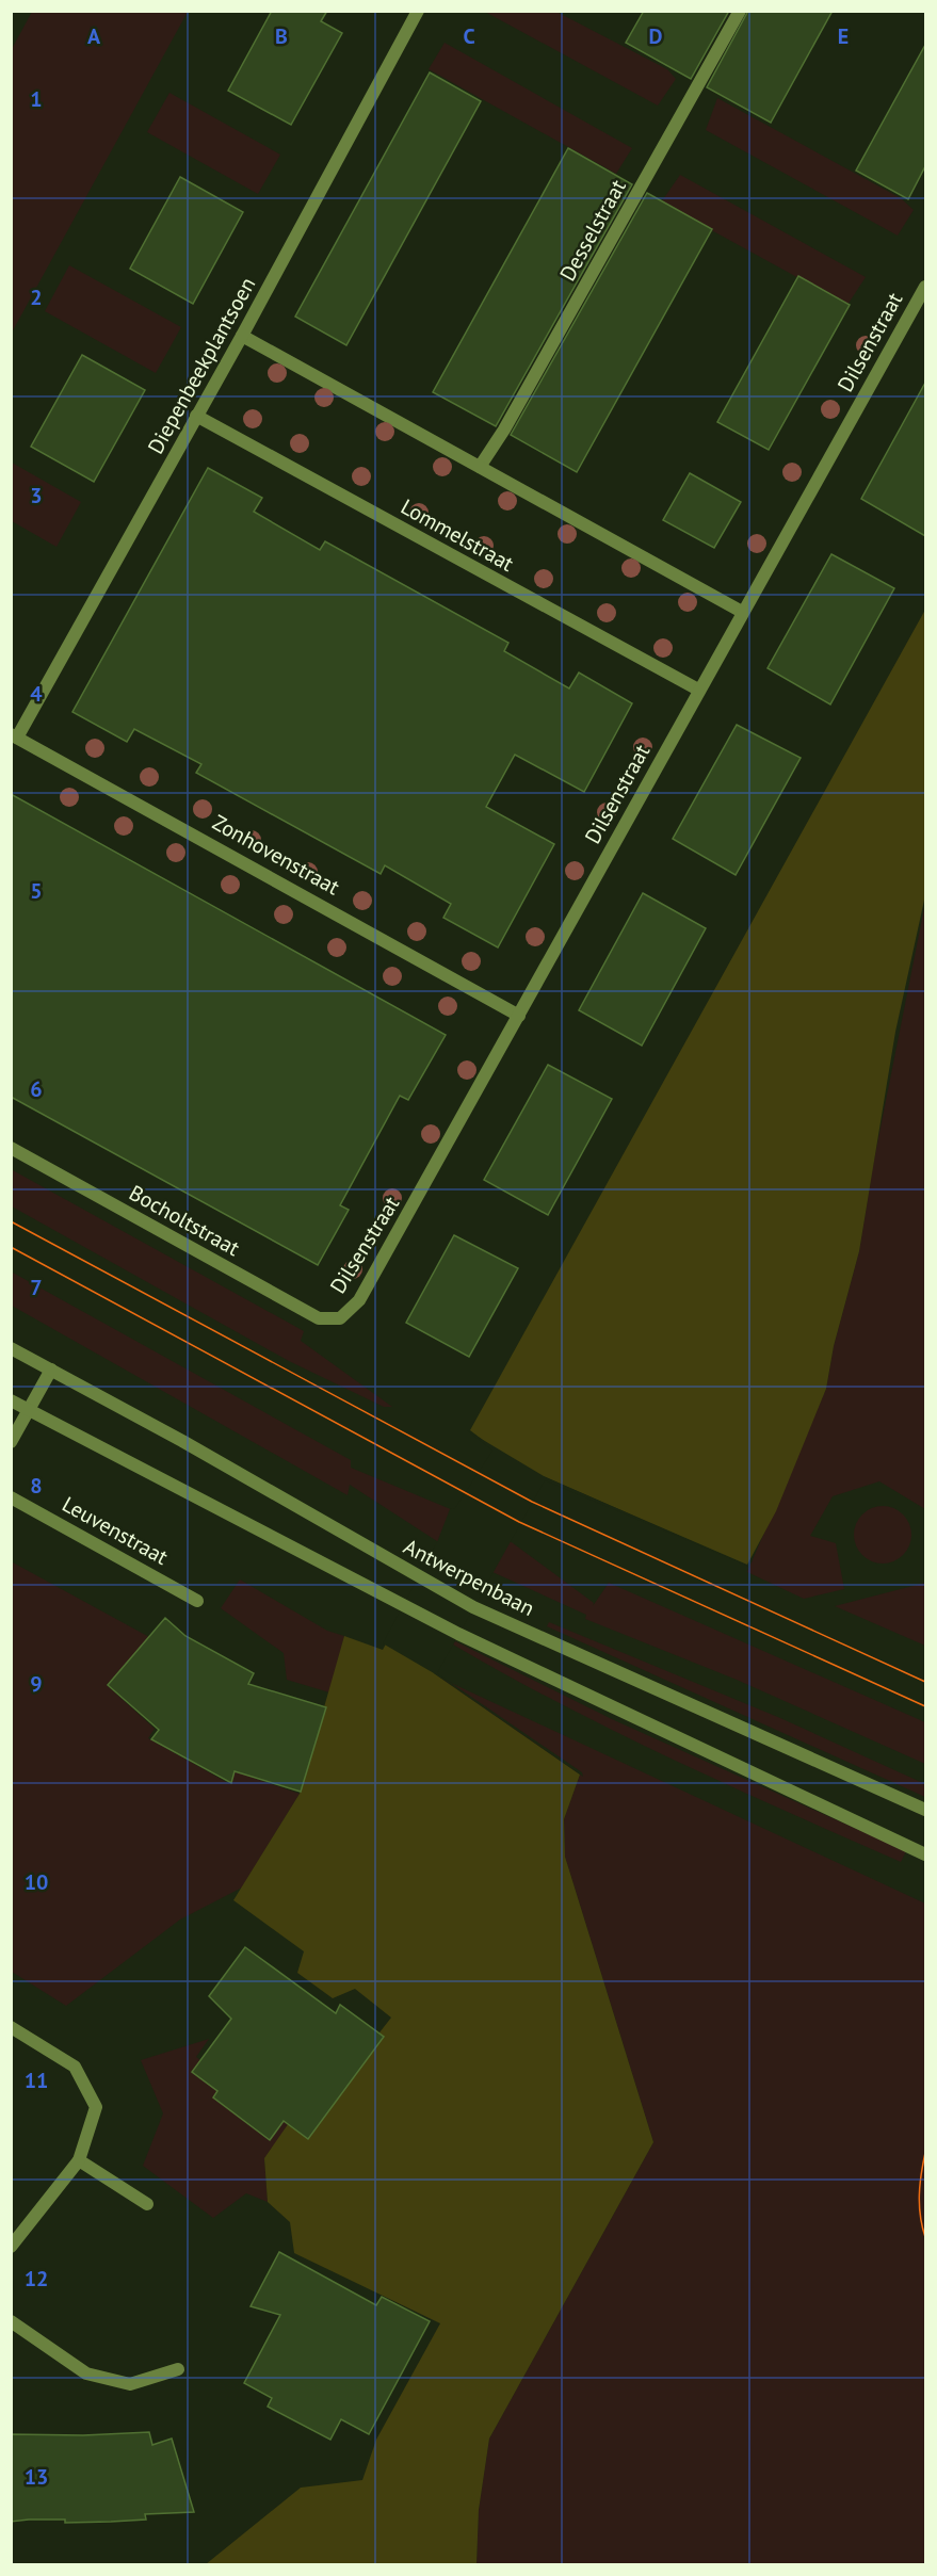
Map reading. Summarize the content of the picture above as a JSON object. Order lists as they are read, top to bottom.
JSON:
{
  "streets": {
    "street": [
      "Desselstraat",
      "Dilsenstraat",
      "Diepenbeekplantsoen",
      "Lommelstraat",
      "Zonhovenstraat",
      "Bocholtstraat",
      "Leuvenstraat",
      "Antwerpenbaan"
    ]
  },
  "crossings": [
    ["Dilsenstraat", "Lommelstraat"],
    ["Dilsenstraat", "Zonhovenstraat"],
    ["Dilsenstraat", "Bocholtstraat"],
    ["Diepenbeekplantsoen", "Lommelstraat"],
    ["Diepenbeekplantsoen", "Zonhovenstraat"]
  ],
  "grid": {
    "columns": [
      "A",
      "B",
      "C",
      "D",
      "E"
    ],
    "rows": [
      "1",
      "2",
      "3",
      "4",
      "5",
      "6",
      "7",
      "8",
      "9",
      "10",
      "11",
      "12",
      "13"
    ]
  }
}
